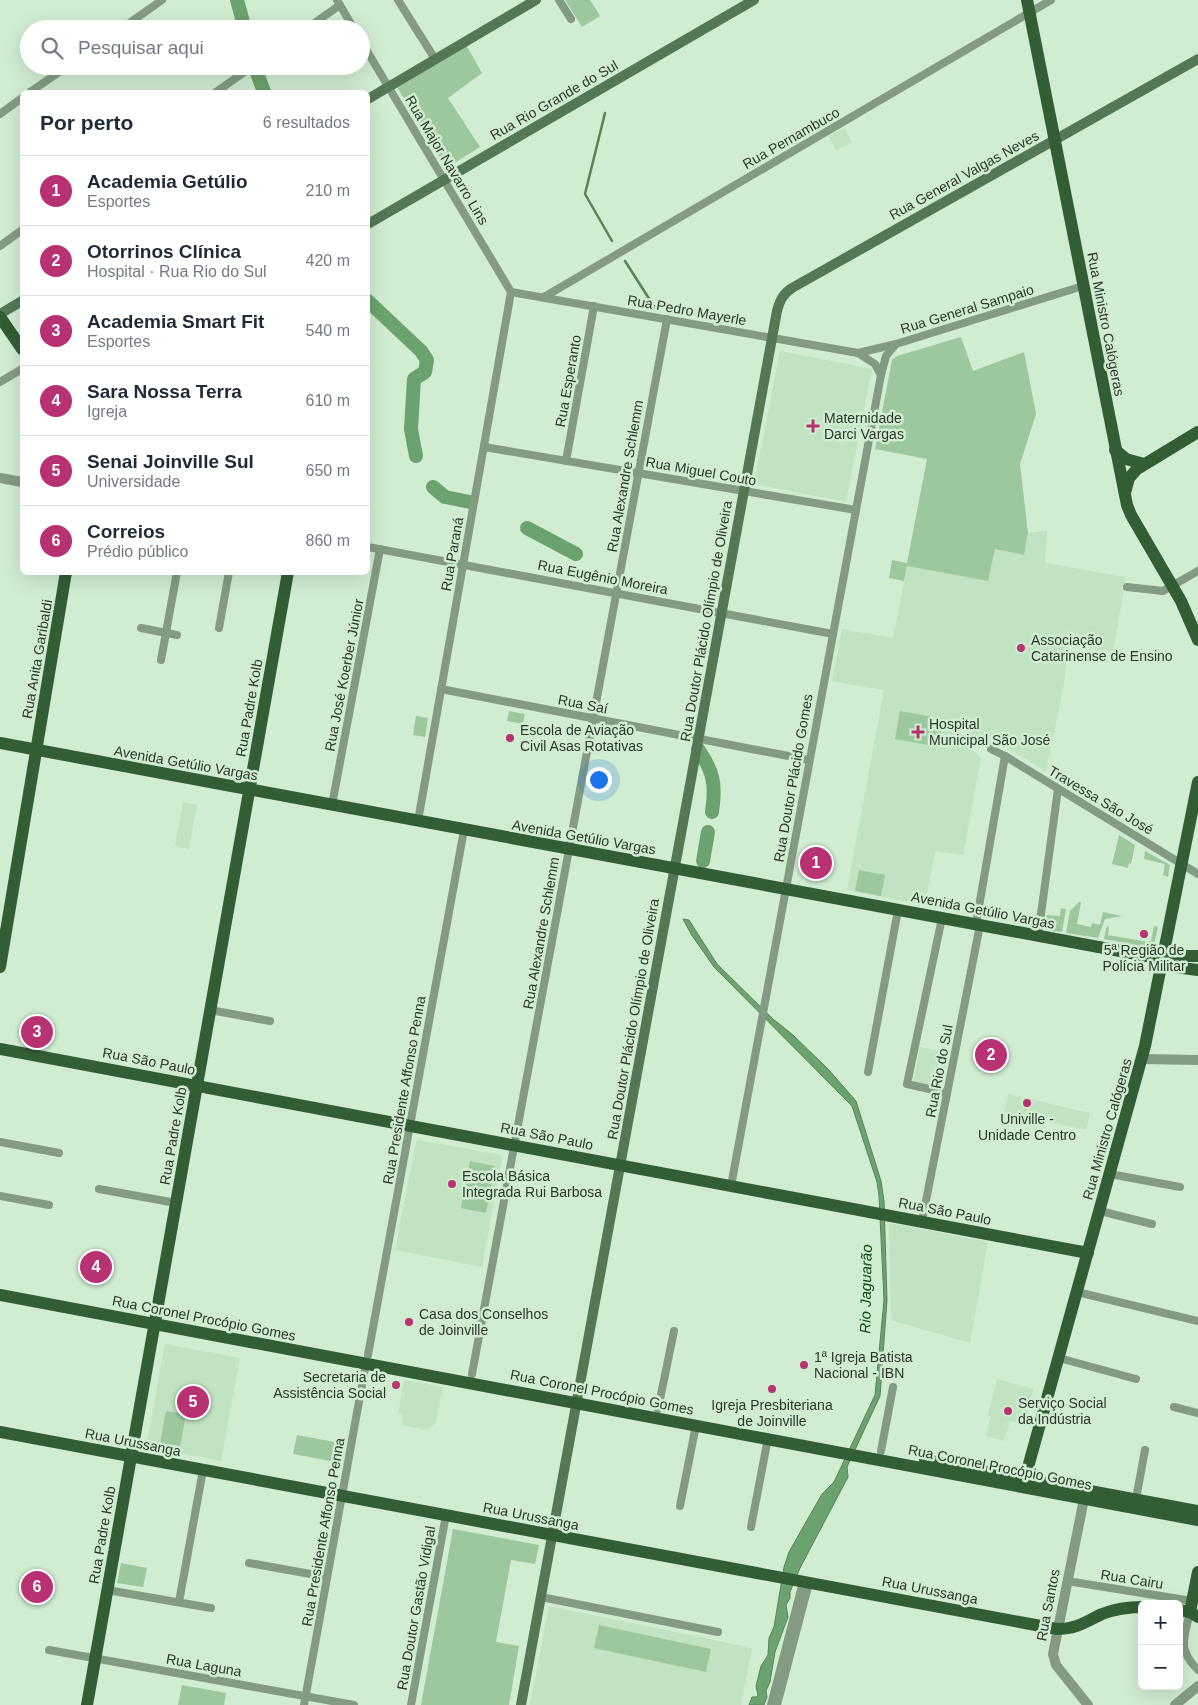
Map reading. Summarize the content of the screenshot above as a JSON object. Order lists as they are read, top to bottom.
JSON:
{
  "streets": {
    "main road": [
      "Rua Rio Grande do Sul",
      "Rua General Valgas Neves",
      "Rua Ministro Calógeras",
      "Rua Doutor Plácido Olímpio de Oliveira",
      "Rua Anita Garibaldi",
      "Rua Padre Kolb",
      "Avenida Getúlio Vargas",
      "Rua São Paulo",
      "Rua Coronel Procópio Gomes",
      "Rua Urussanga"
    ],
    "street": [
      "Rua Pernambuco",
      "Rua Major Navarro Lins",
      "Rua General Sampaio",
      "Rua Pedro Mayerle",
      "Rua Esperanto",
      "Rua Miguel Couto",
      "Rua Alexandre Schlemm",
      "Rua Paraná",
      "Rua Eugênio Moreira",
      "Rua José Koerber Júnior",
      "Rua Saí",
      "Rua Doutor Plácido Gomes",
      "Travessa São José",
      "Rua Rio do Sul",
      "Rua Presidente Affonso Penna",
      "Rua Cairu",
      "Rua Santos",
      "Rua Doutor Gastão Vidigal",
      "Rua Laguna"
    ]
  },
  "crossings": [
    ["Rua Rio Grande do Sul", "Rua Major Navarro Lins"],
    ["Rua Pernambuco", "Rua Pedro Mayerle"],
    ["Rua Pernambuco", "Rua Ministro Calógeras"],
    ["Rua Major Navarro Lins", "Rua Pedro Mayerle"],
    ["Rua Major Navarro Lins", "Rua Paraná"],
    ["Rua General Valgas Neves", "Rua Pedro Mayerle"],
    ["Rua General Valgas Neves", "Rua Ministro Calógeras"],
    ["Rua General Valgas Neves", "Rua Doutor Plácido Olímpio de Oliveira"],
    ["Rua General Sampaio", "Rua Pedro Mayerle"],
    ["Rua General Sampaio", "Rua Ministro Calógeras"],
    ["Rua General Sampaio", "Rua Doutor Plácido Gomes"],
    ["Rua Pedro Mayerle", "Rua Esperanto"],
    ["Rua Pedro Mayerle", "Rua Alexandre Schlemm"],
    ["Rua Pedro Mayerle", "Rua Paraná"],
    ["Rua Pedro Mayerle", "Rua Doutor Plácido Olímpio de Oliveira"],
    ["Rua Ministro Calógeras", "Avenida Getúlio Vargas"],
    ["Rua Ministro Calógeras", "Travessa São José"],
    ["Rua Ministro Calógeras", "Rua São Paulo"],
    ["Rua Ministro Calógeras", "Rua Coronel Procópio Gomes"],
    ["Rua Esperanto", "Rua Miguel Couto"],
    ["Rua Miguel Couto", "Rua Alexandre Schlemm"],
    ["Rua Miguel Couto", "Rua Paraná"],
    ["Rua Miguel Couto", "Rua Doutor Plácido Olímpio de Oliveira"],
    ["Rua Miguel Couto", "Rua Doutor Plácido Gomes"],
    ["Rua Alexandre Schlemm", "Rua Eugênio Moreira"],
    ["Rua Alexandre Schlemm", "Rua Saí"],
    ["Rua Alexandre Schlemm", "Avenida Getúlio Vargas"],
    ["Rua Alexandre Schlemm", "Rua São Paulo"],
    ["Rua Alexandre Schlemm", "Rua Coronel Procópio Gomes"],
    ["Rua Paraná", "Rua Eugênio Moreira"],
    ["Rua Paraná", "Rua Saí"],
    ["Rua Paraná", "Avenida Getúlio Vargas"],
    ["Rua Eugênio Moreira", "Rua Doutor Plácido Olímpio de Oliveira"],
    ["Rua Eugênio Moreira", "Rua José Koerber Júnior"],
    ["Rua Eugênio Moreira", "Rua Doutor Plácido Gomes"],
    ["Rua Doutor Plácido Olímpio de Oliveira", "Rua Saí"],
    ["Rua Doutor Plácido Olímpio de Oliveira", "Avenida Getúlio Vargas"],
    ["Rua Doutor Plácido Olímpio de Oliveira", "Rua São Paulo"],
    ["Rua Doutor Plácido Olímpio de Oliveira", "Rua Coronel Procópio Gomes"],
    ["Rua Doutor Plácido Olímpio de Oliveira", "Rua Urussanga"],
    ["Rua Anita Garibaldi", "Avenida Getúlio Vargas"],
    ["Rua José Koerber Júnior", "Avenida Getúlio Vargas"],
    ["Rua Saí", "Rua Doutor Plácido Gomes"],
    ["Rua Padre Kolb", "Avenida Getúlio Vargas"],
    ["Rua Padre Kolb", "Rua São Paulo"],
    ["Rua Padre Kolb", "Rua Coronel Procópio Gomes"],
    ["Rua Padre Kolb", "Rua Urussanga"],
    ["Rua Padre Kolb", "Rua Laguna"],
    ["Avenida Getúlio Vargas", "Rua Doutor Plácido Gomes"],
    ["Avenida Getúlio Vargas", "Rua Rio do Sul"],
    ["Avenida Getúlio Vargas", "Rua Presidente Affonso Penna"],
    ["Rua Doutor Plácido Gomes", "Rua São Paulo"],
    ["Travessa São José", "Rua Rio do Sul"],
    ["Rua São Paulo", "Rua Rio do Sul"],
    ["Rua São Paulo", "Rua Presidente Affonso Penna"],
    ["Rua Presidente Affonso Penna", "Rua Coronel Procópio Gomes"],
    ["Rua Presidente Affonso Penna", "Rua Urussanga"],
    ["Rua Presidente Affonso Penna", "Rua Laguna"],
    ["Rua Coronel Procópio Gomes", "Rua Santos"],
    ["Rua Urussanga", "Rua Santos"],
    ["Rua Urussanga", "Rua Doutor Gastão Vidigal"],
    ["Rua Cairu", "Rua Santos"]
  ],
  "water": ["Rio Jaguarão"],
  "places": {
    "health": ["Maternidade Darci Vargas", "Hospital Municipal São José"],
    "other": [
      "Associação Catarinense de Ensino",
      "Escola de Aviação Civil Asas Rotativas",
      "5ª Região de Polícia Militar",
      "Univille - Unidade Centro",
      "Escola Básica Integrada Rui Barbosa",
      "Casa dos Conselhos de Joinville",
      "1ª Igreja Batista Nacional - IBN",
      "Secretaria de Assistência Social",
      "Igreja Presbiteriana de Joinville",
      "Serviço Social da Indústria"
    ]
  },
  "page": {
    "search": "Pesquisar aqui",
    "heading": ["Por perto", "6 resultados"],
    "list": [
      {
        "mark": "1",
        "name": "Academia Getúlio",
        "note": "Esportes",
        "value": "210 m"
      },
      {
        "mark": "2",
        "name": "Otorrinos Clínica",
        "note": "Hospital · Rua Rio do Sul",
        "value": "420 m"
      },
      {
        "mark": "3",
        "name": "Academia Smart Fit",
        "note": "Esportes",
        "value": "540 m"
      },
      {
        "mark": "4",
        "name": "Sara Nossa Terra",
        "note": "Igreja",
        "value": "610 m"
      },
      {
        "mark": "5",
        "name": "Senai Joinville Sul",
        "note": "Universidade",
        "value": "650 m"
      },
      {
        "mark": "6",
        "name": "Correios",
        "note": "Prédio público",
        "value": "860 m"
      }
    ],
    "pins": [
      "1",
      "3",
      "2",
      "4",
      "5",
      "6"
    ],
    "map_buttons": ["+", "−"]
  }
}
